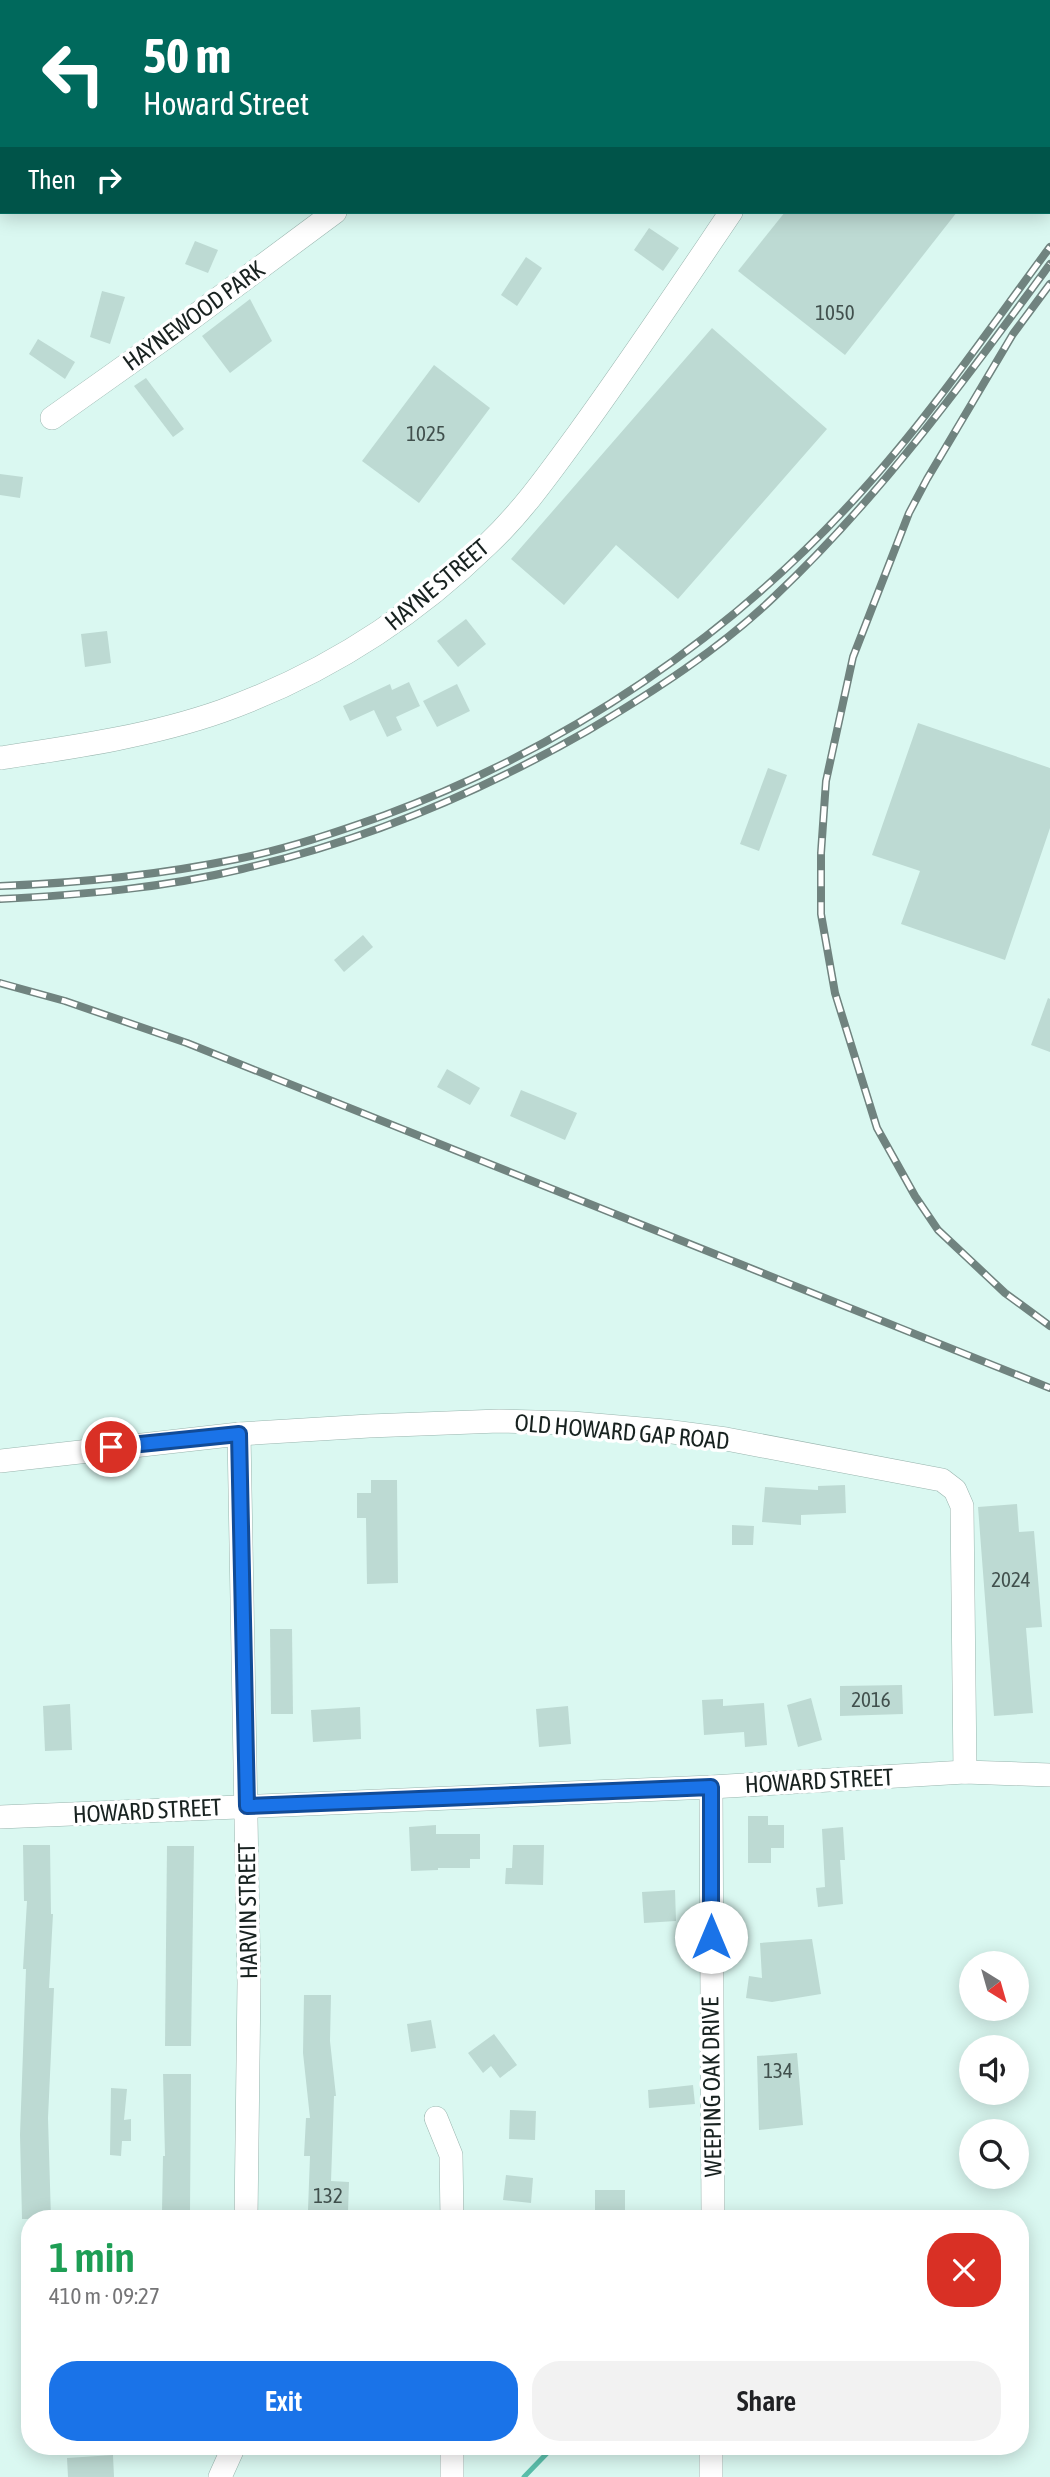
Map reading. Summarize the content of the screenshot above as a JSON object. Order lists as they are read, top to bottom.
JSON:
{
  "streets": {
    "street": [
      "HAYNEWOOD PARK",
      "HAYNE STREET",
      "OLD HOWARD GAP ROAD",
      "HOWARD STREET",
      "HARVIN STREET",
      "WEEPING OAK DRIVE"
    ]
  },
  "crossings": [
    ["OLD HOWARD GAP ROAD", "HOWARD STREET"],
    ["OLD HOWARD GAP ROAD", "HARVIN STREET"],
    ["HOWARD STREET", "HARVIN STREET"],
    ["HOWARD STREET", "WEEPING OAK DRIVE"]
  ],
  "house_numbers": [
    "1050",
    "1025",
    "2024",
    "2016",
    "134",
    "132"
  ],
  "north": "bottom right",
  "page": {
    "turn": ["50 m", "Howard Street"],
    "then": "Then",
    "heading": ["1 min", "410 m · 09:27"],
    "buttons": ["Exit", "Share"]
  }
}
